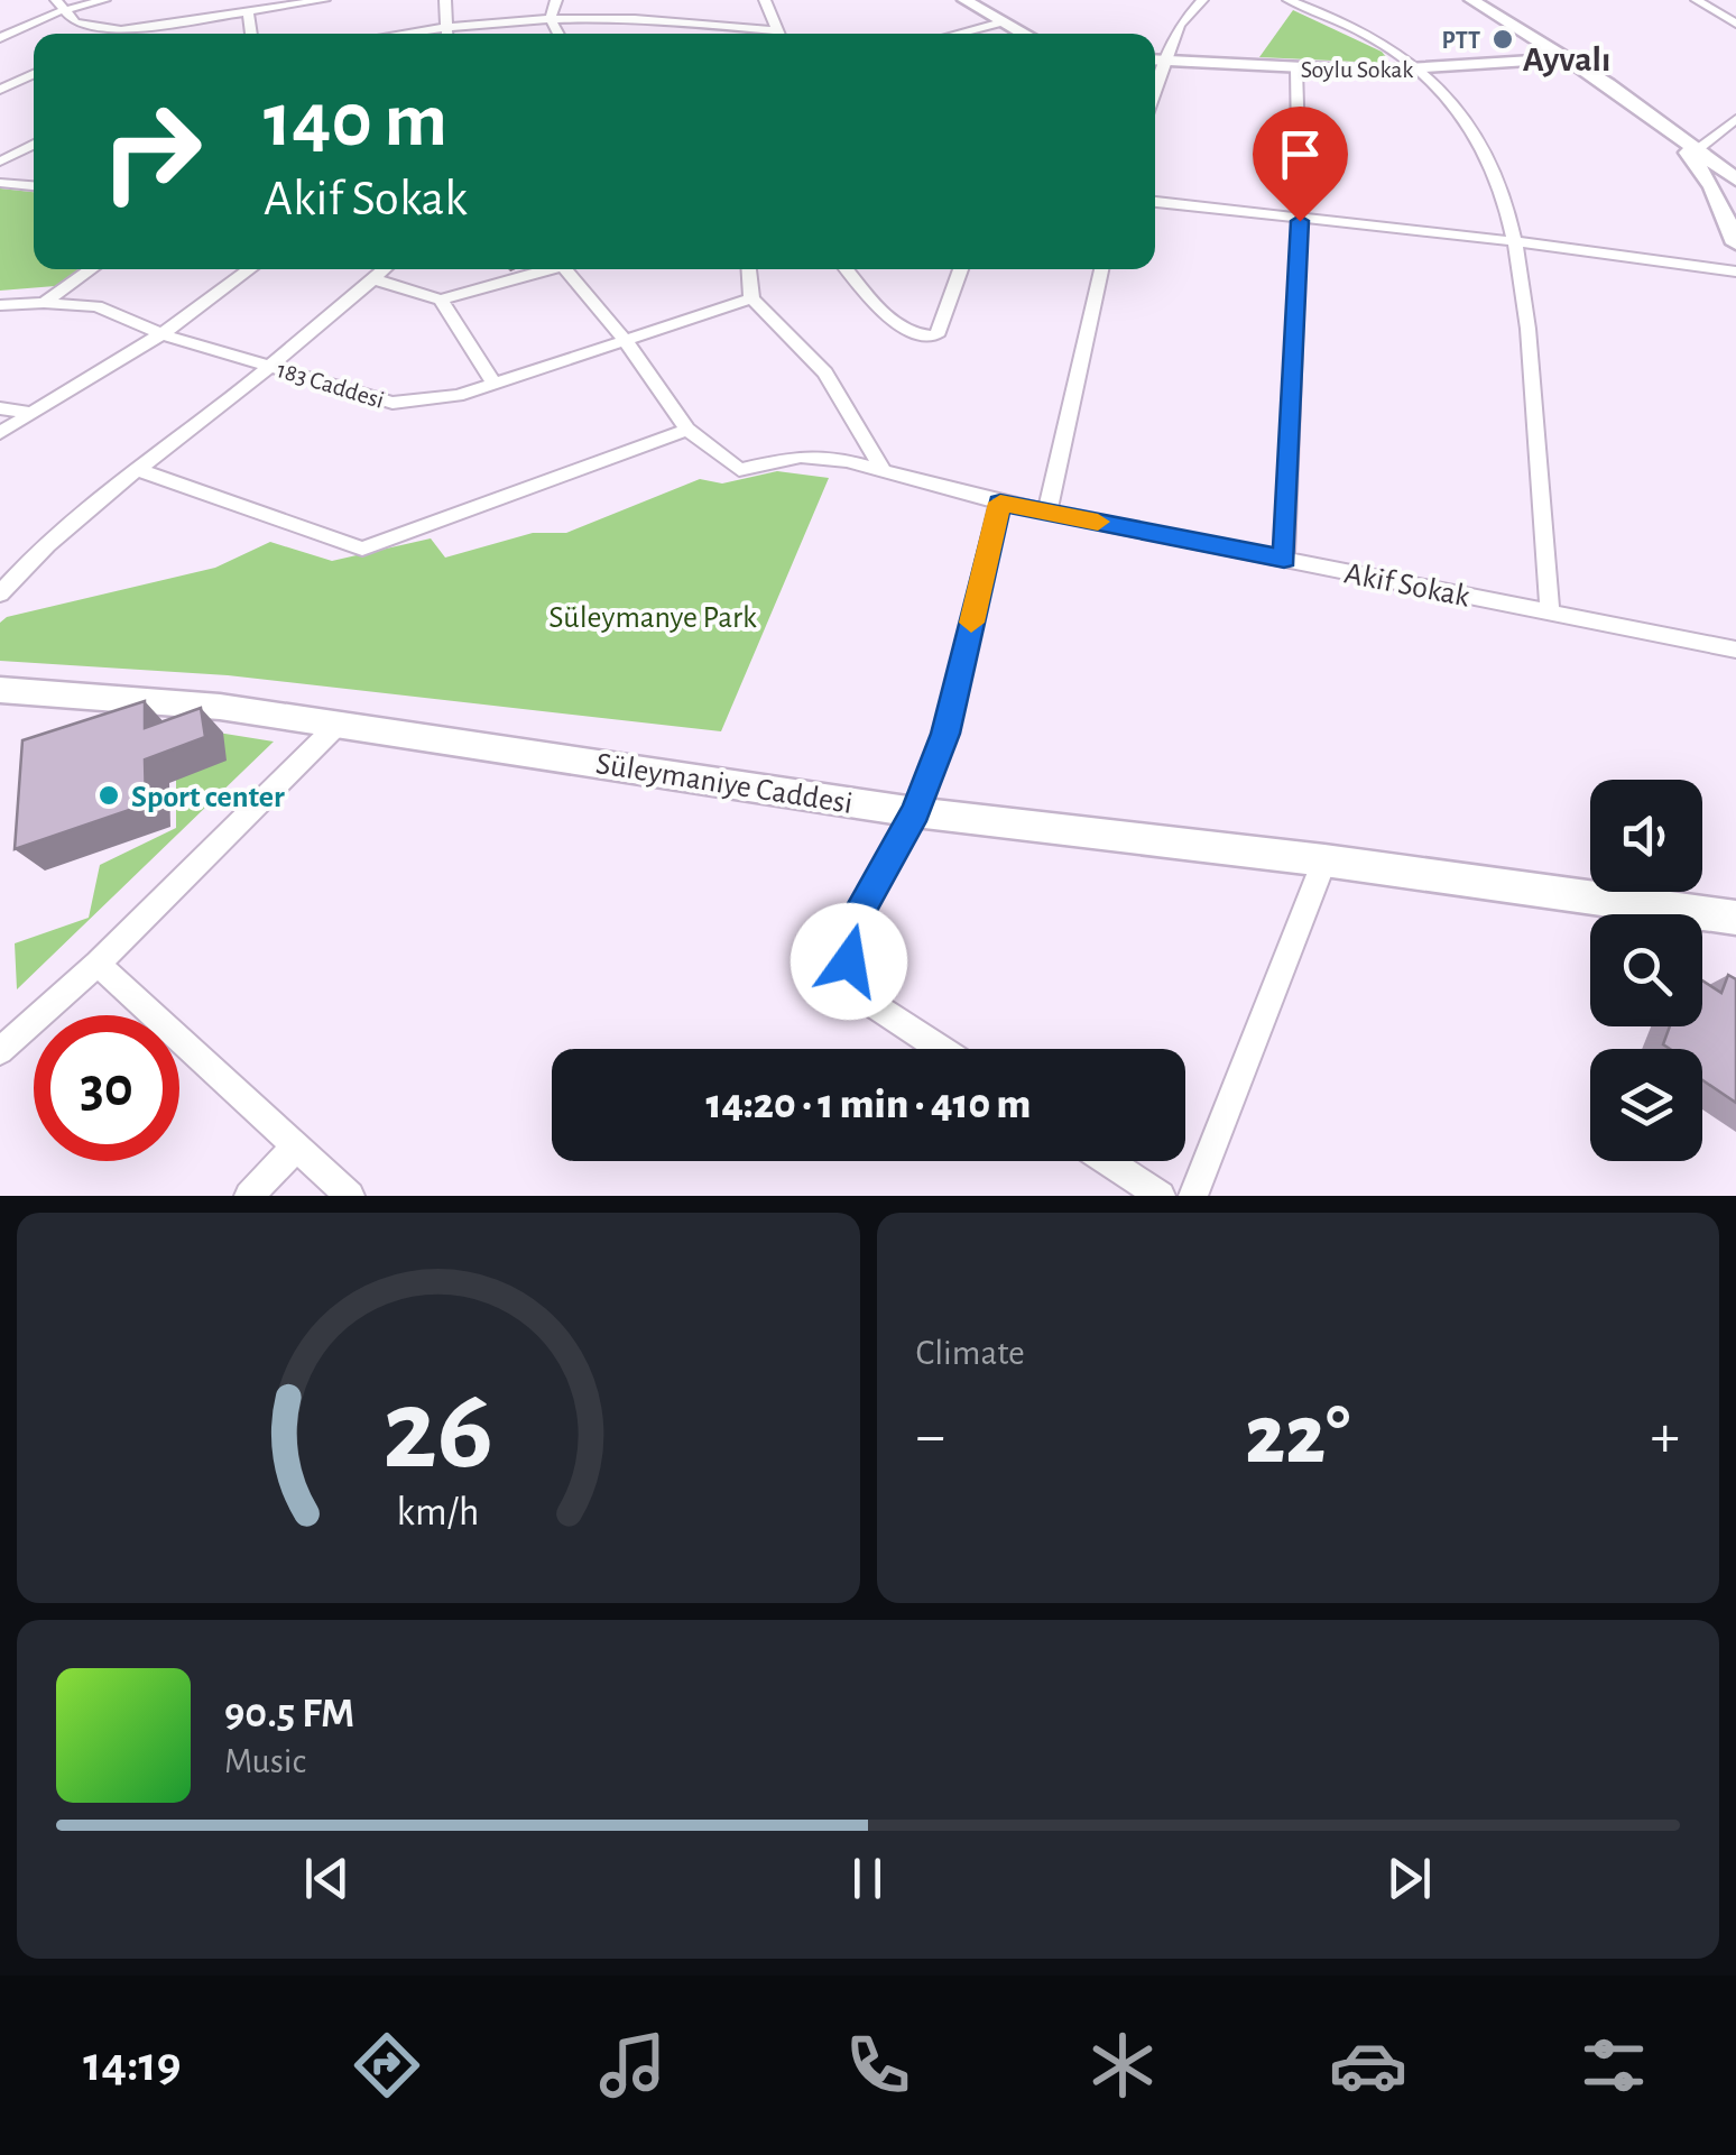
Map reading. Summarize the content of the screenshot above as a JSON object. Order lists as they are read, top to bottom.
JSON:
{
  "streets": {
    "main road": ["Soylu Sokak", "Süleymaniye Caddesi"],
    "street": ["183 Caddesi", "Akif Sokak"]
  },
  "districts": ["Ayvalı"],
  "parks": ["Süleymanye Park"],
  "places": ["PTT", "Sport center"],
  "page": {
    "turn": ["140 m", "Akif Sokak"],
    "limit": "30",
    "trip": "14:20 · 1 min · 410 m",
    "tile": "Climate",
    "heat": ["−", "22°", "+"],
    "song": ["90.5 FM", "Music"],
    "tabs": "14:19",
    "gauge": ["26", "km/h"]
  }
}
